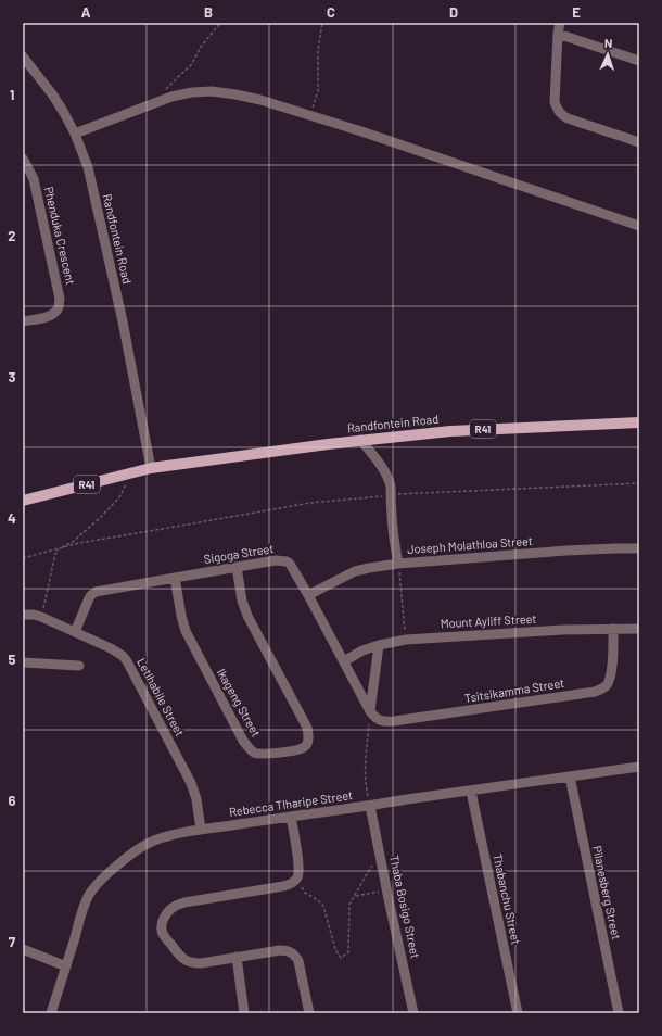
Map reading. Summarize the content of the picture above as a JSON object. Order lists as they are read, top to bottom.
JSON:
{
  "streets": {
    "main road": ["Randfontein Road", "R41"],
    "street": [
      "Phenduka Crescent",
      "Joseph Molathloa Street",
      "Sigoga Street",
      "Mount Ayliff Street",
      "Tsitsikamma Street",
      "Letlhabile Street",
      "Ikageng Street",
      "Rebecca Tlharipe Street",
      "Pilanesberg Street",
      "Thabanchu Street",
      "Thaba Bosigo Street"
    ]
  },
  "crossings": [
    ["Joseph Molathloa Street", "Sigoga Street"],
    ["Sigoga Street", "Mount Ayliff Street"],
    ["Sigoga Street", "Tsitsikamma Street"],
    ["Sigoga Street", "Letlhabile Street"],
    ["Sigoga Street", "Ikageng Street"],
    ["Mount Ayliff Street", "Tsitsikamma Street"],
    ["Letlhabile Street", "Rebecca Tlharipe Street"],
    ["Rebecca Tlharipe Street", "Pilanesberg Street"],
    ["Rebecca Tlharipe Street", "Thabanchu Street"],
    ["Rebecca Tlharipe Street", "Thaba Bosigo Street"]
  ],
  "north": "top",
  "grid": {
    "columns": [
      "A",
      "B",
      "C",
      "D",
      "E"
    ],
    "rows": [
      "1",
      "2",
      "3",
      "4",
      "5",
      "6",
      "7"
    ]
  }
}
